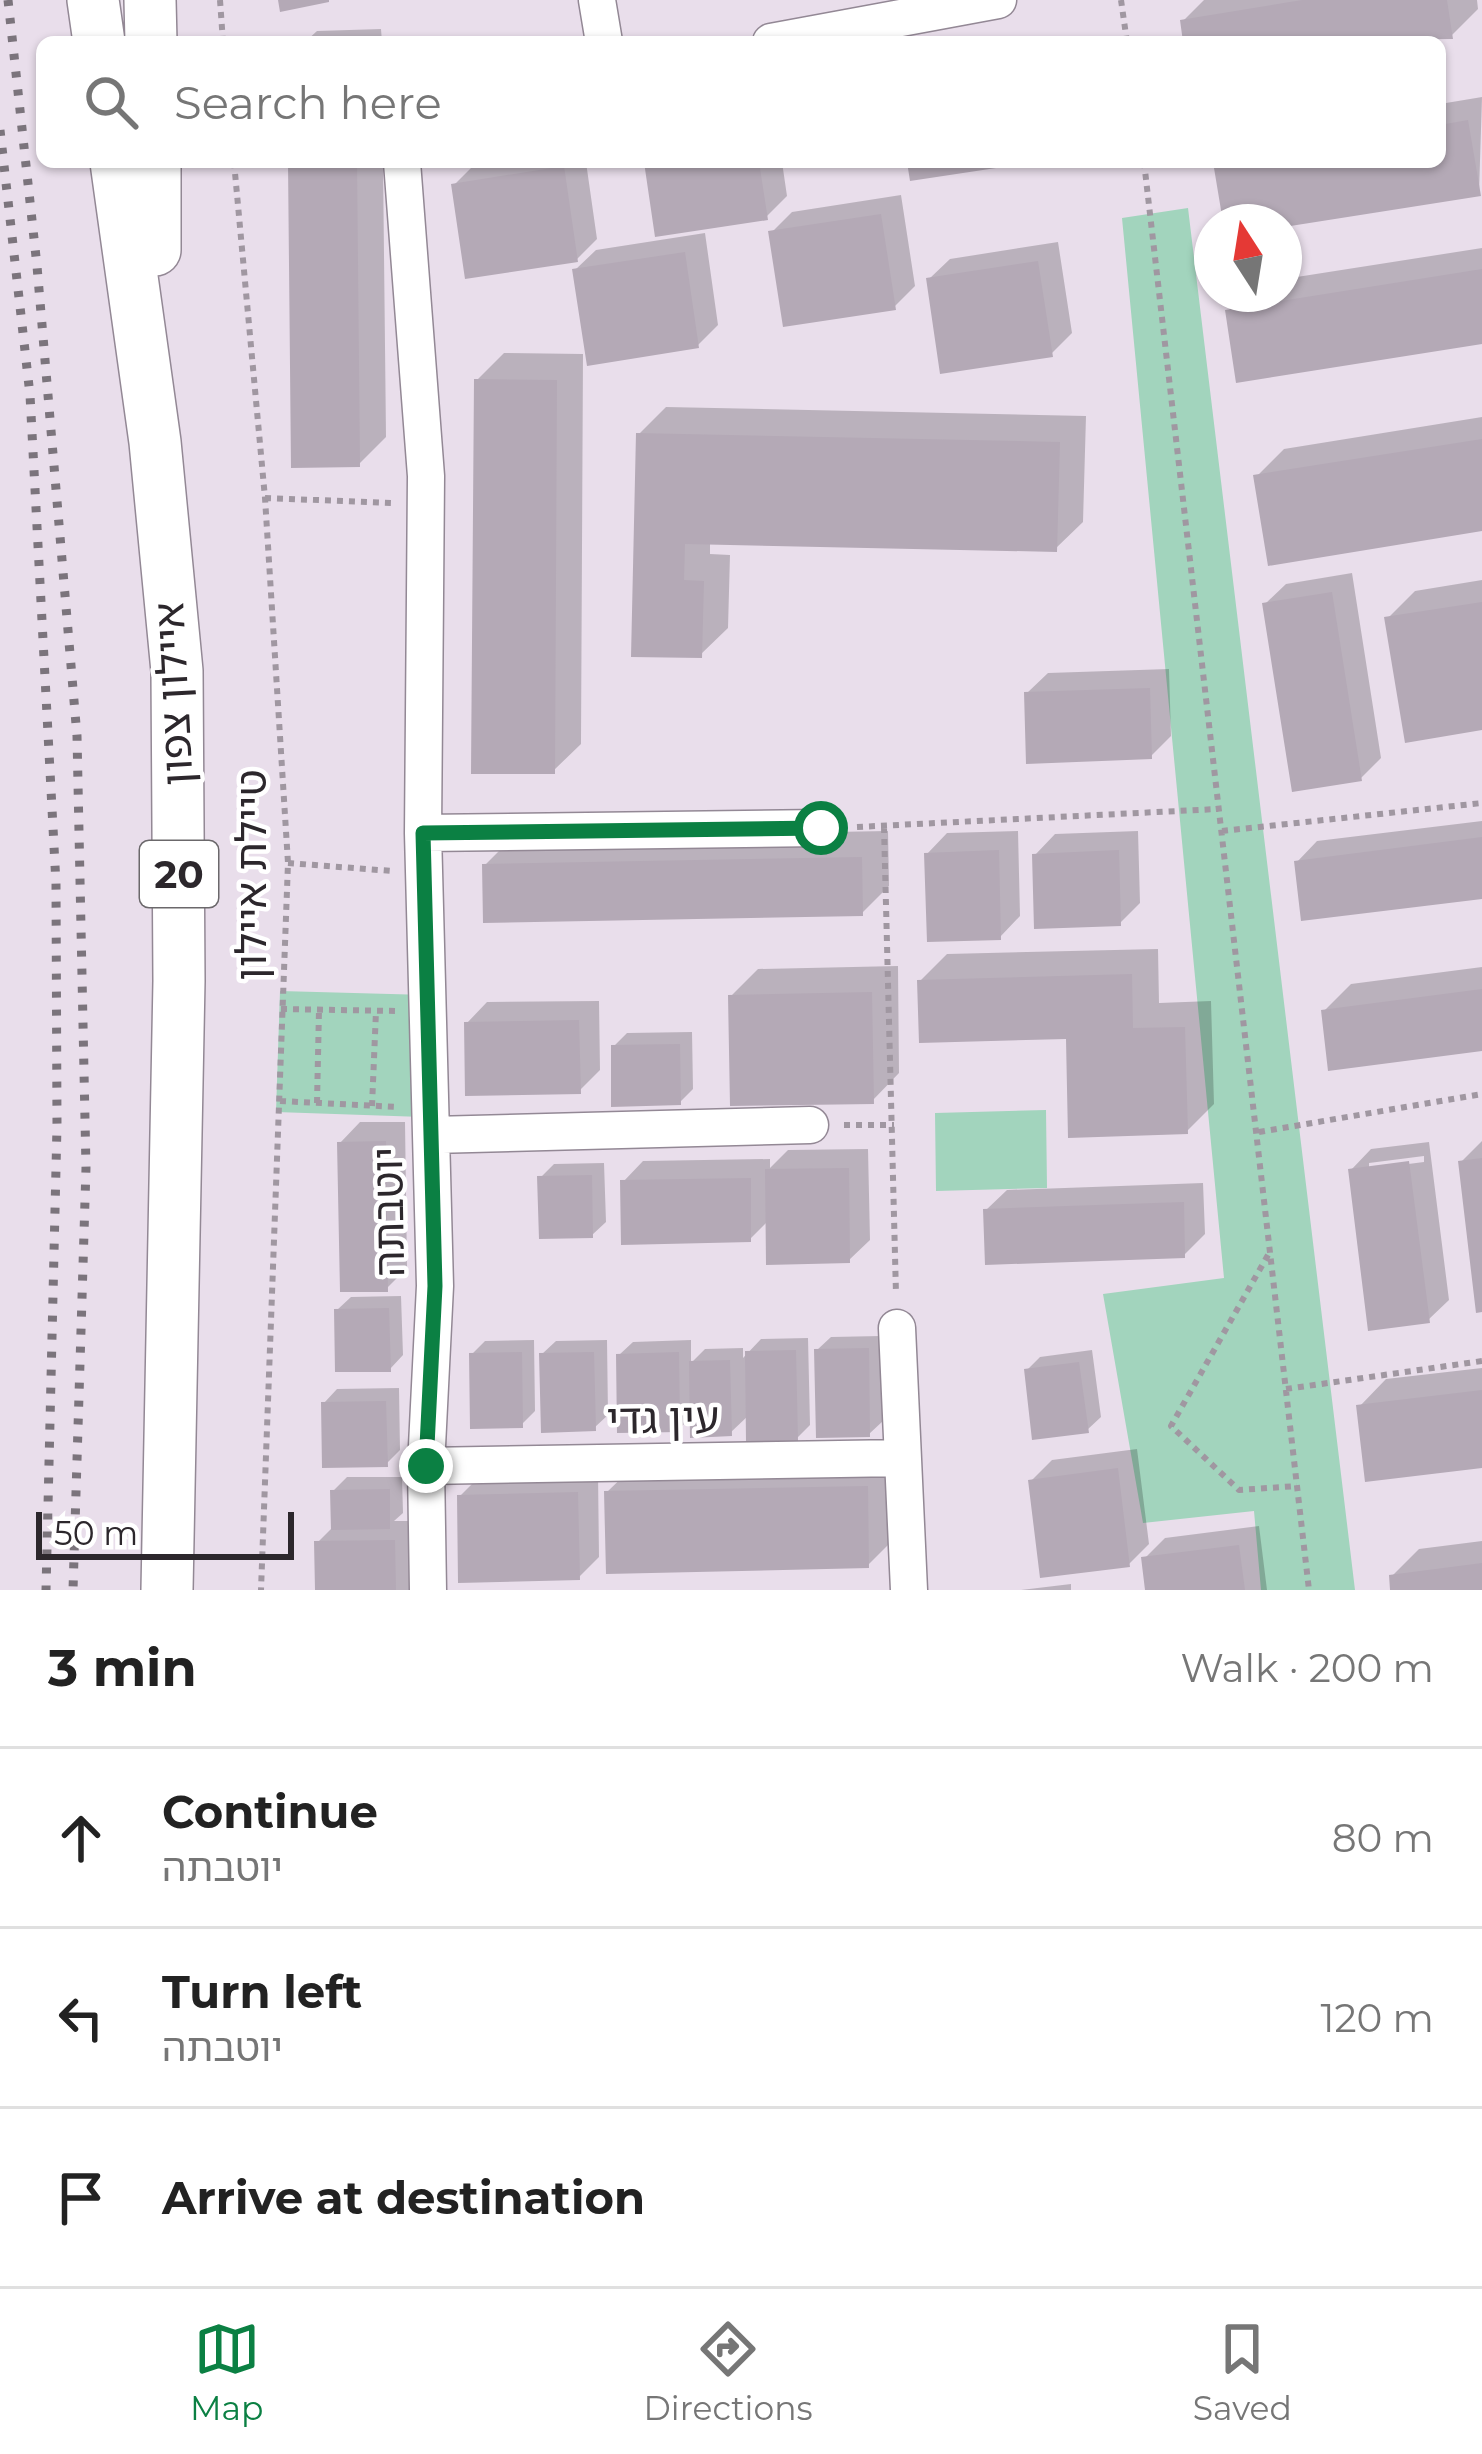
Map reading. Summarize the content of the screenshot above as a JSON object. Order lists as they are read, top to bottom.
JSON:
{
  "streets": {
    "highway": ["איילון צפון", "20"],
    "street": ["יוטבתה", "עין גדי"],
    "path": ["טיילת איילון"]
  },
  "crossings": [
    ["יוטבתה", "עין גדי"]
  ],
  "scale_bar": "50 m",
  "north": "top",
  "page": {
    "search": "Search here",
    "scale": "50 m",
    "heading": ["3 min", "Walk · 200 m"],
    "list": [
      ["Continue", "יוטבתה", "80 m"],
      ["Turn left", "יוטבתה", "120 m"],
      "Arrive at destination"
    ],
    "nav": ["Map", "Directions", "Saved"]
  }
}
